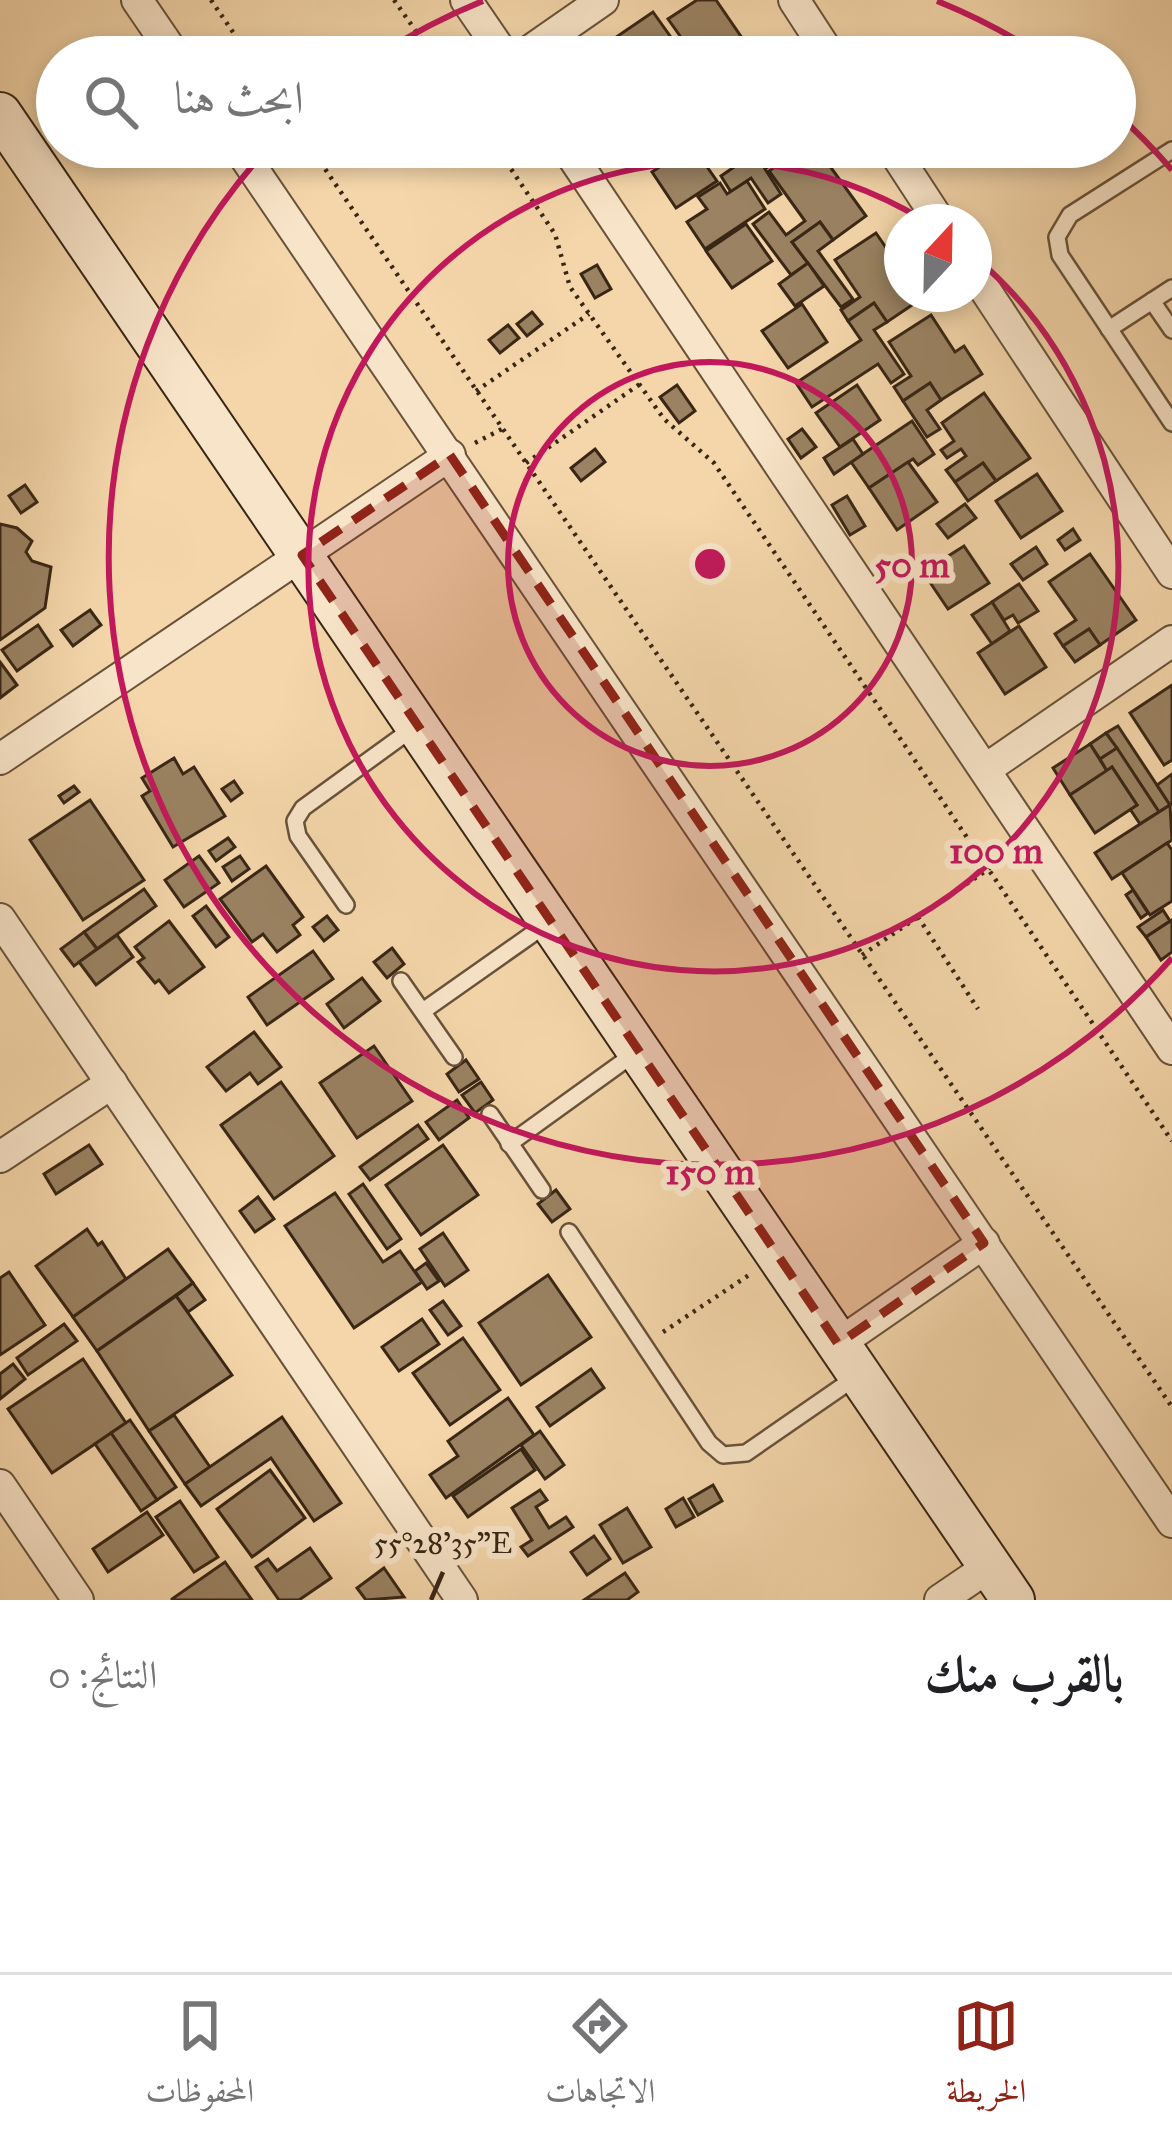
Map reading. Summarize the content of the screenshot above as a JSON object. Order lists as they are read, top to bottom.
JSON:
{
  "north": "top",
  "page": {
    "search": "ابحث هنا",
    "heading": ["بالقرب منك", "النتائج: 0"],
    "nav": ["الخريطة", "الاتجاهات", "المحفوظات"]
  },
  "coordinates": ["55°28'35\"E"],
  "rings": ["50 m", "100 m", "150 m"]
}
